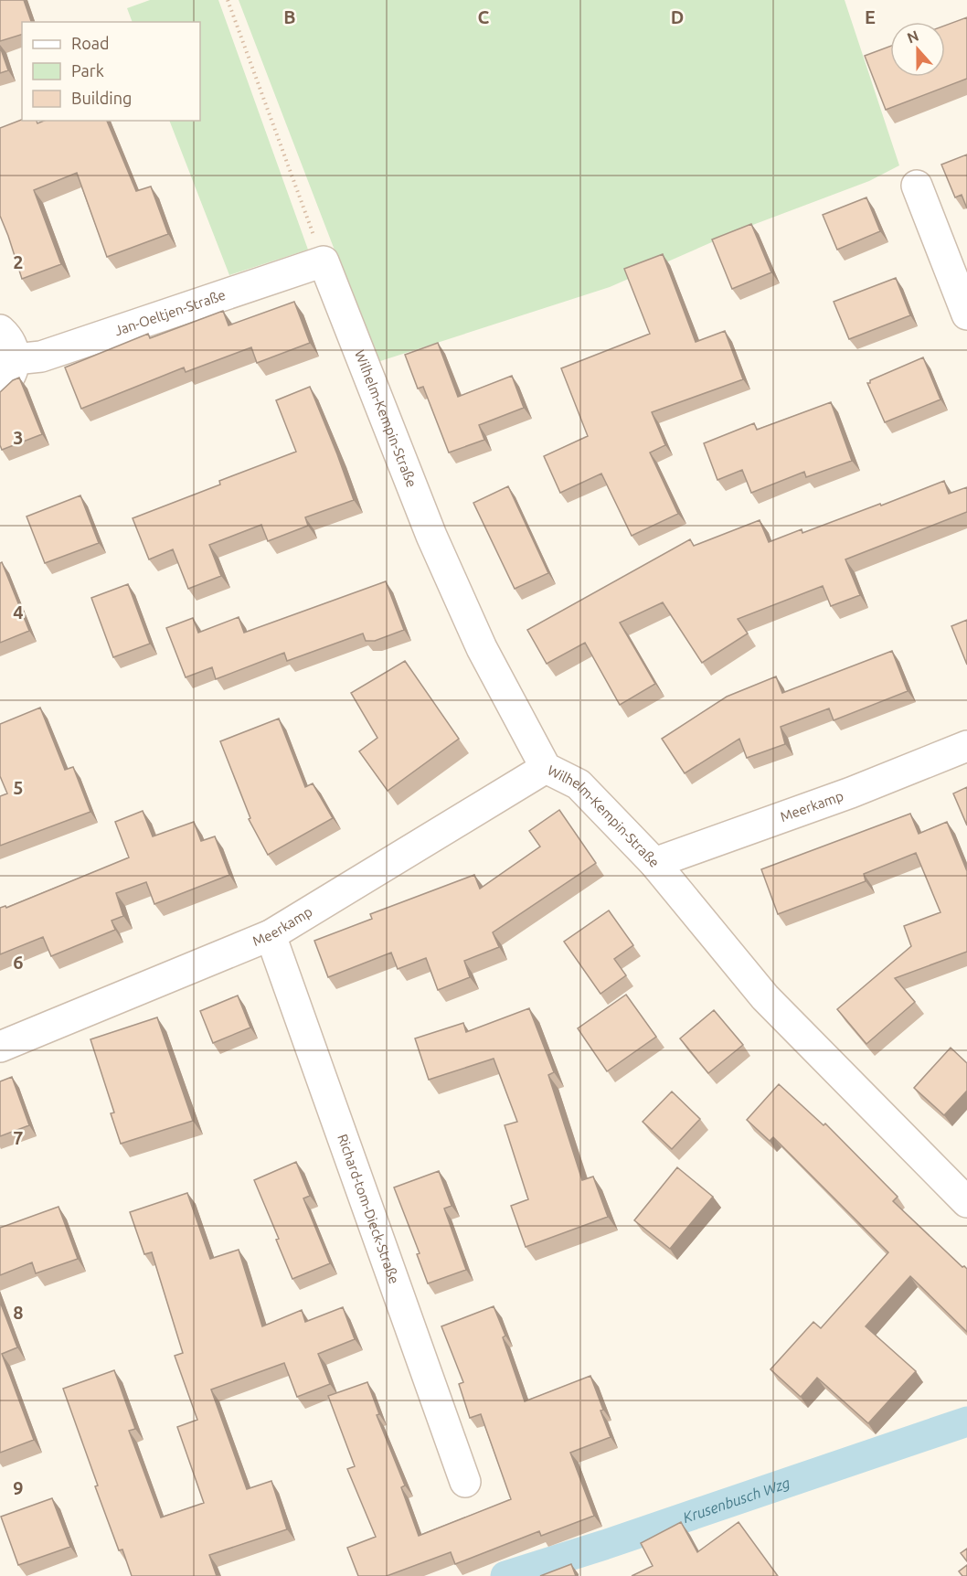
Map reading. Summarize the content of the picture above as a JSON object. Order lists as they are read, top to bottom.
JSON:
{
  "streets": {
    "street": [
      "Jan-Oeltjen-Straße",
      "Wilhelm-Kempin-Straße",
      "Meerkamp",
      "Richard-tom-Dieck-Straße"
    ]
  },
  "crossings": [
    ["Jan-Oeltjen-Straße", "Wilhelm-Kempin-Straße"],
    ["Wilhelm-Kempin-Straße", "Meerkamp"],
    ["Meerkamp", "Richard-tom-Dieck-Straße"]
  ],
  "water": ["Krusenbusch Wzg"],
  "legend": ["Road", "Park", "Building"],
  "north": "top",
  "grid": {
    "columns": [
      "B",
      "C",
      "D",
      "E"
    ],
    "rows": [
      "2",
      "3",
      "4",
      "5",
      "6",
      "7",
      "8",
      "9"
    ]
  }
}
